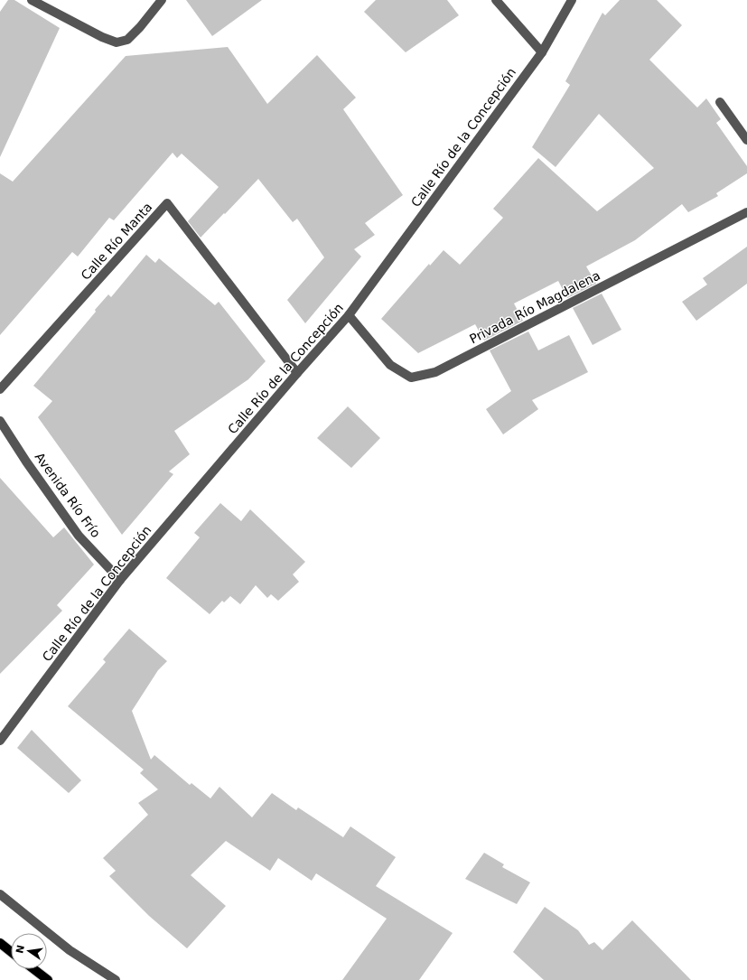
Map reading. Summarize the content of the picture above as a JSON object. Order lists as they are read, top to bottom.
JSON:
{
  "streets": {
    "street": [
      "Calle Río de la Concepción",
      "Calle Río Manta",
      "Privada Río Magdalena",
      "Avenida Río Frío"
    ]
  },
  "crossings": [
    ["Calle Río de la Concepción", "Calle Río Manta"],
    ["Calle Río de la Concepción", "Privada Río Magdalena"],
    ["Calle Río de la Concepción", "Avenida Río Frío"]
  ],
  "north": "left"
}
